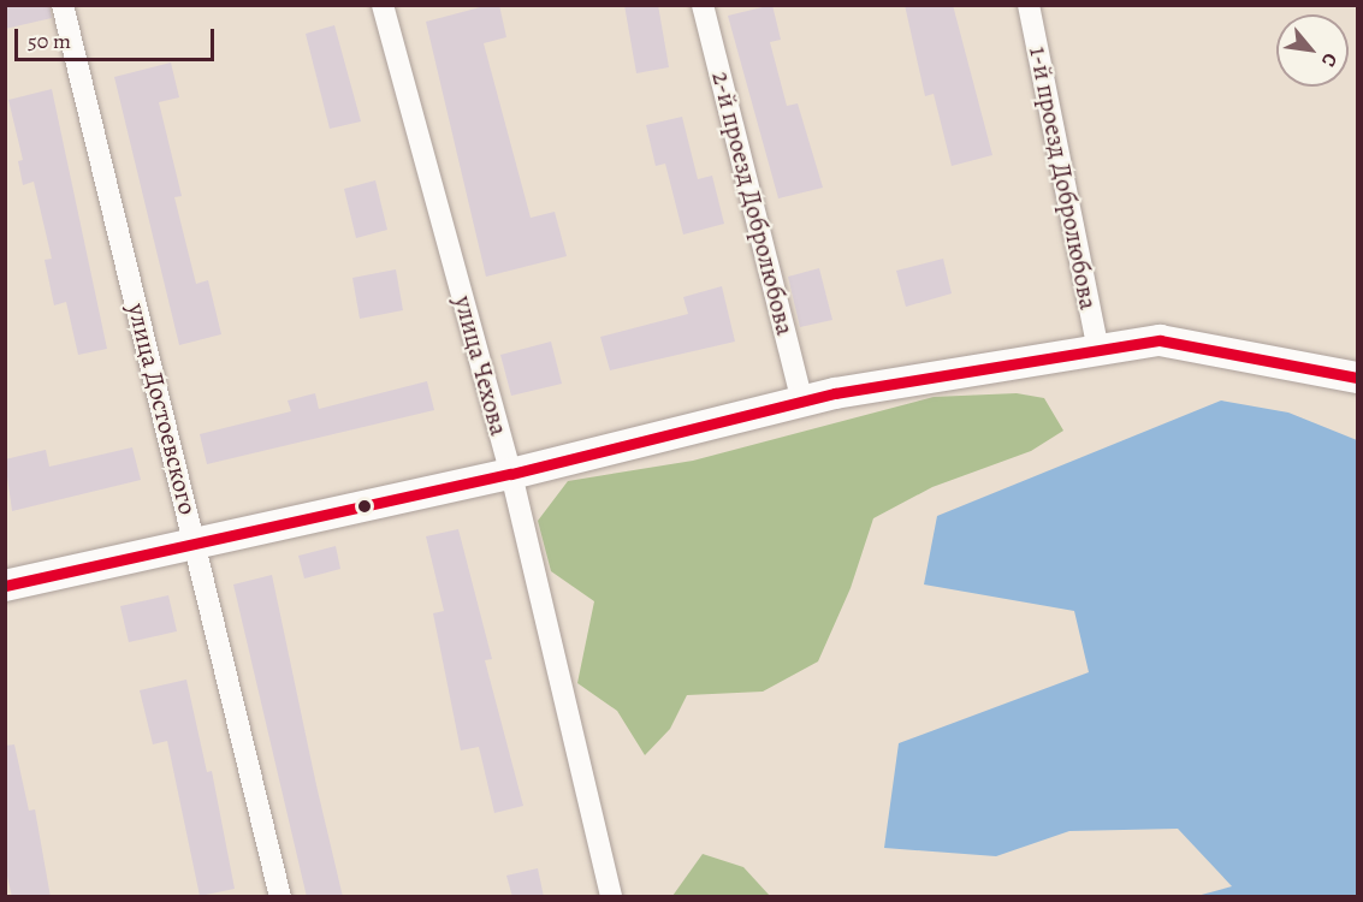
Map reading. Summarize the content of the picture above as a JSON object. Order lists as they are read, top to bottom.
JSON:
{
  "streets": {
    "street": [
      "1-й проезд Добролюбова",
      "2-й проезд Добролюбова",
      "улица Чехова",
      "улица Достоевского"
    ]
  },
  "scale_bar": "50 m",
  "north": "bottom right"
}
